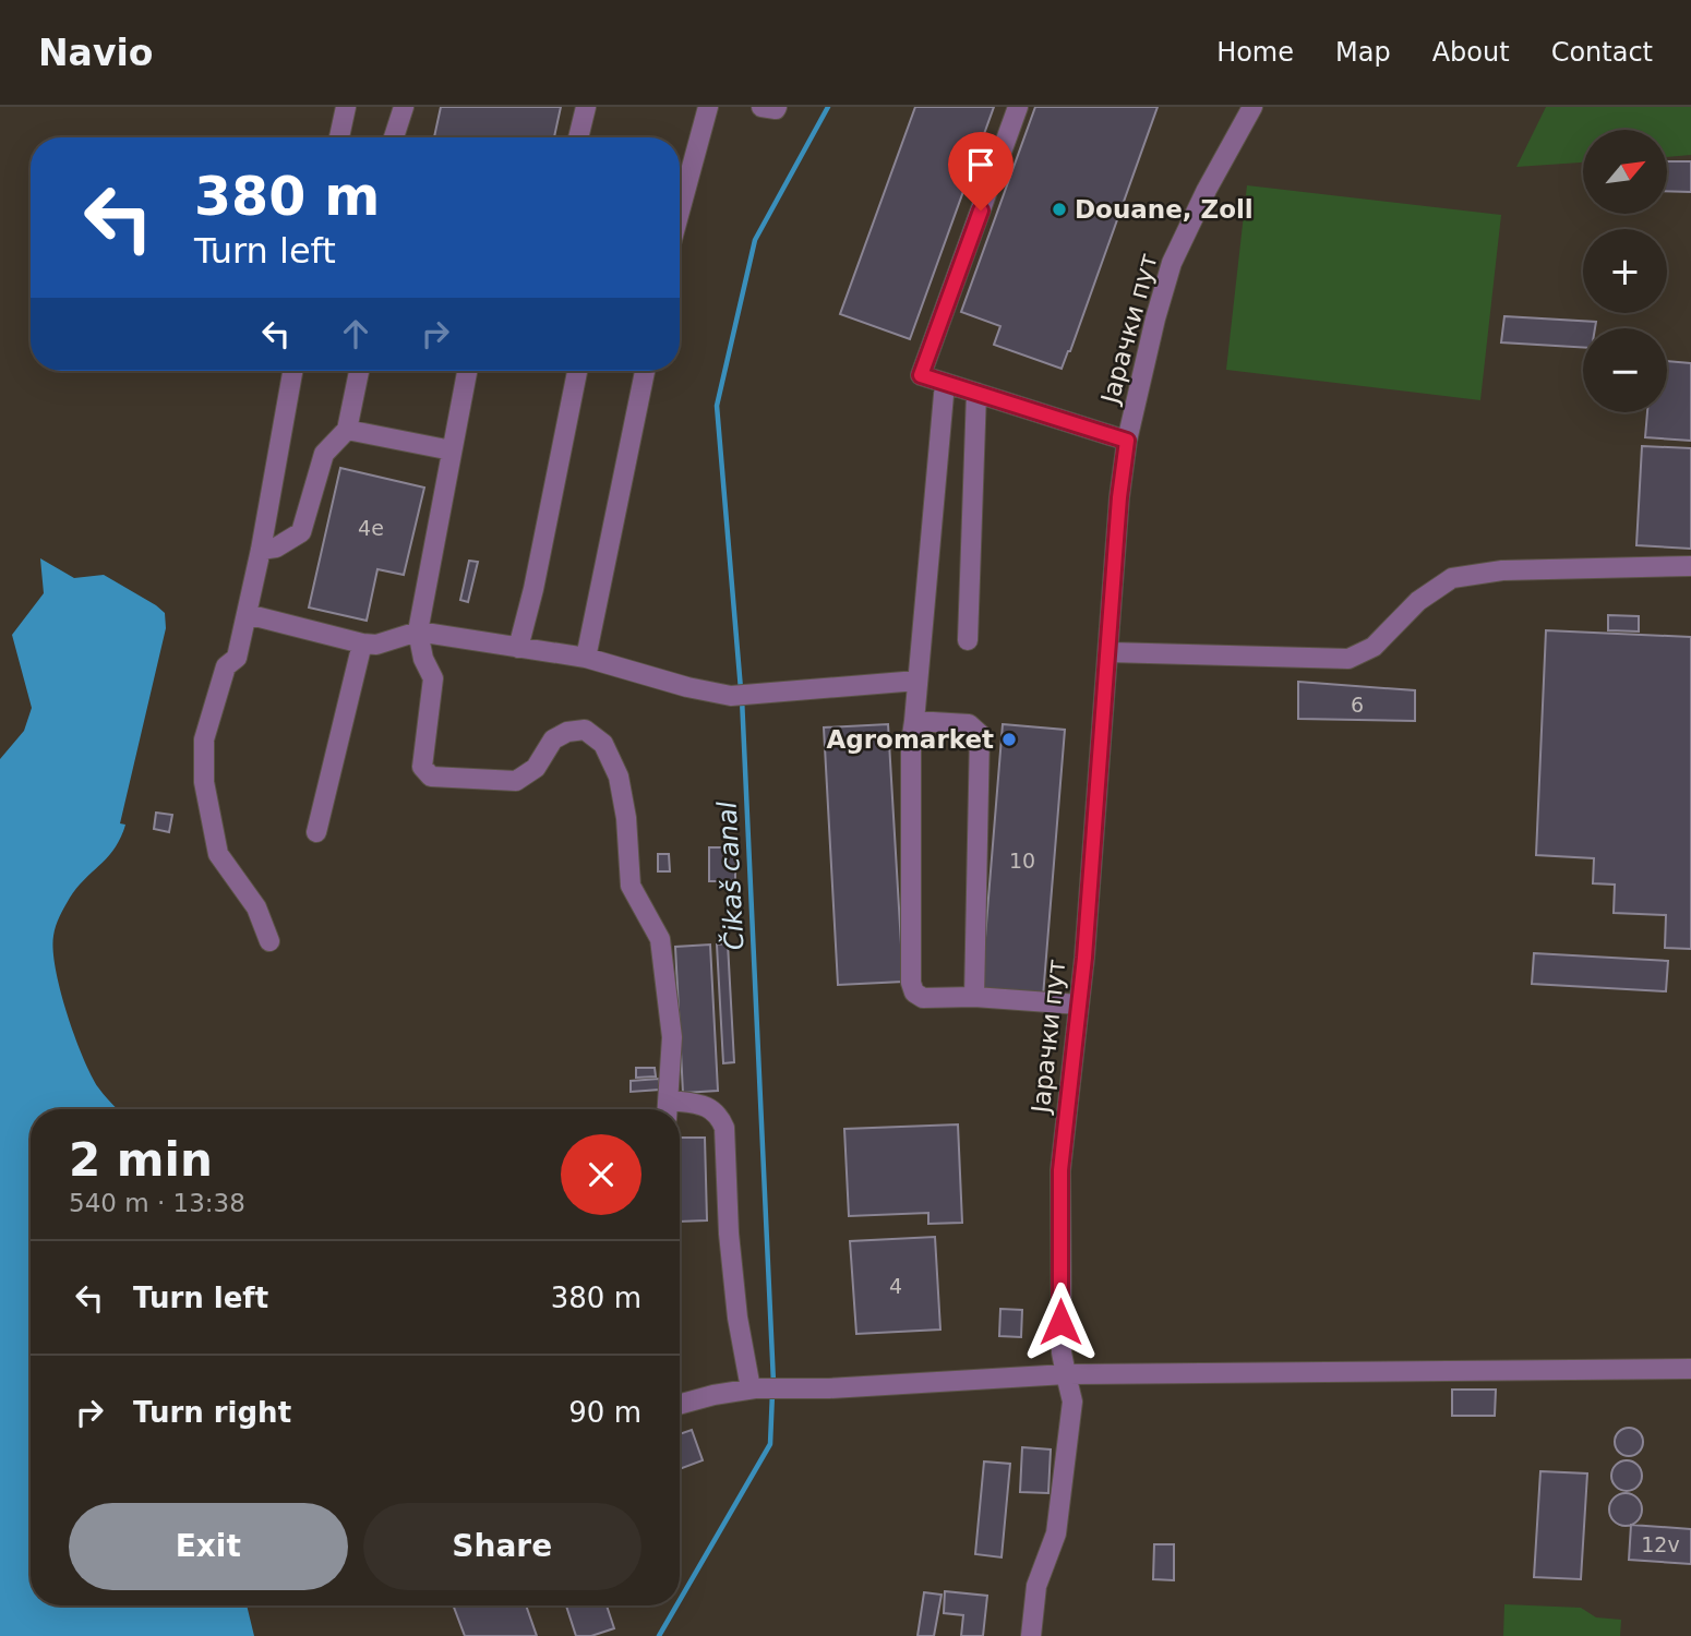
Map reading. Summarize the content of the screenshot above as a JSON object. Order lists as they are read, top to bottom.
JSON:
{
  "streets": {
    "street": ["Јарачки пут"]
  },
  "water": ["Čikaš canal"],
  "places": ["Douane, Zoll", "Agromarket"],
  "house_numbers": [
    "4e",
    "6",
    "10",
    "4",
    "12v"
  ],
  "north": "top right",
  "page": {
    "header": "Navio",
    "nav": [
      "Home",
      "Map",
      "About",
      "Contact"
    ],
    "map_buttons": ["+", "−"],
    "turn": ["380 m", "Turn left"],
    "heading": ["2 min", "540 m · 13:38"],
    "list": [
      {
        "name": "Turn left",
        "value": "380 m"
      },
      {
        "name": "Turn right",
        "value": "90 m"
      }
    ],
    "buttons": ["Exit", "Share"]
  }
}
